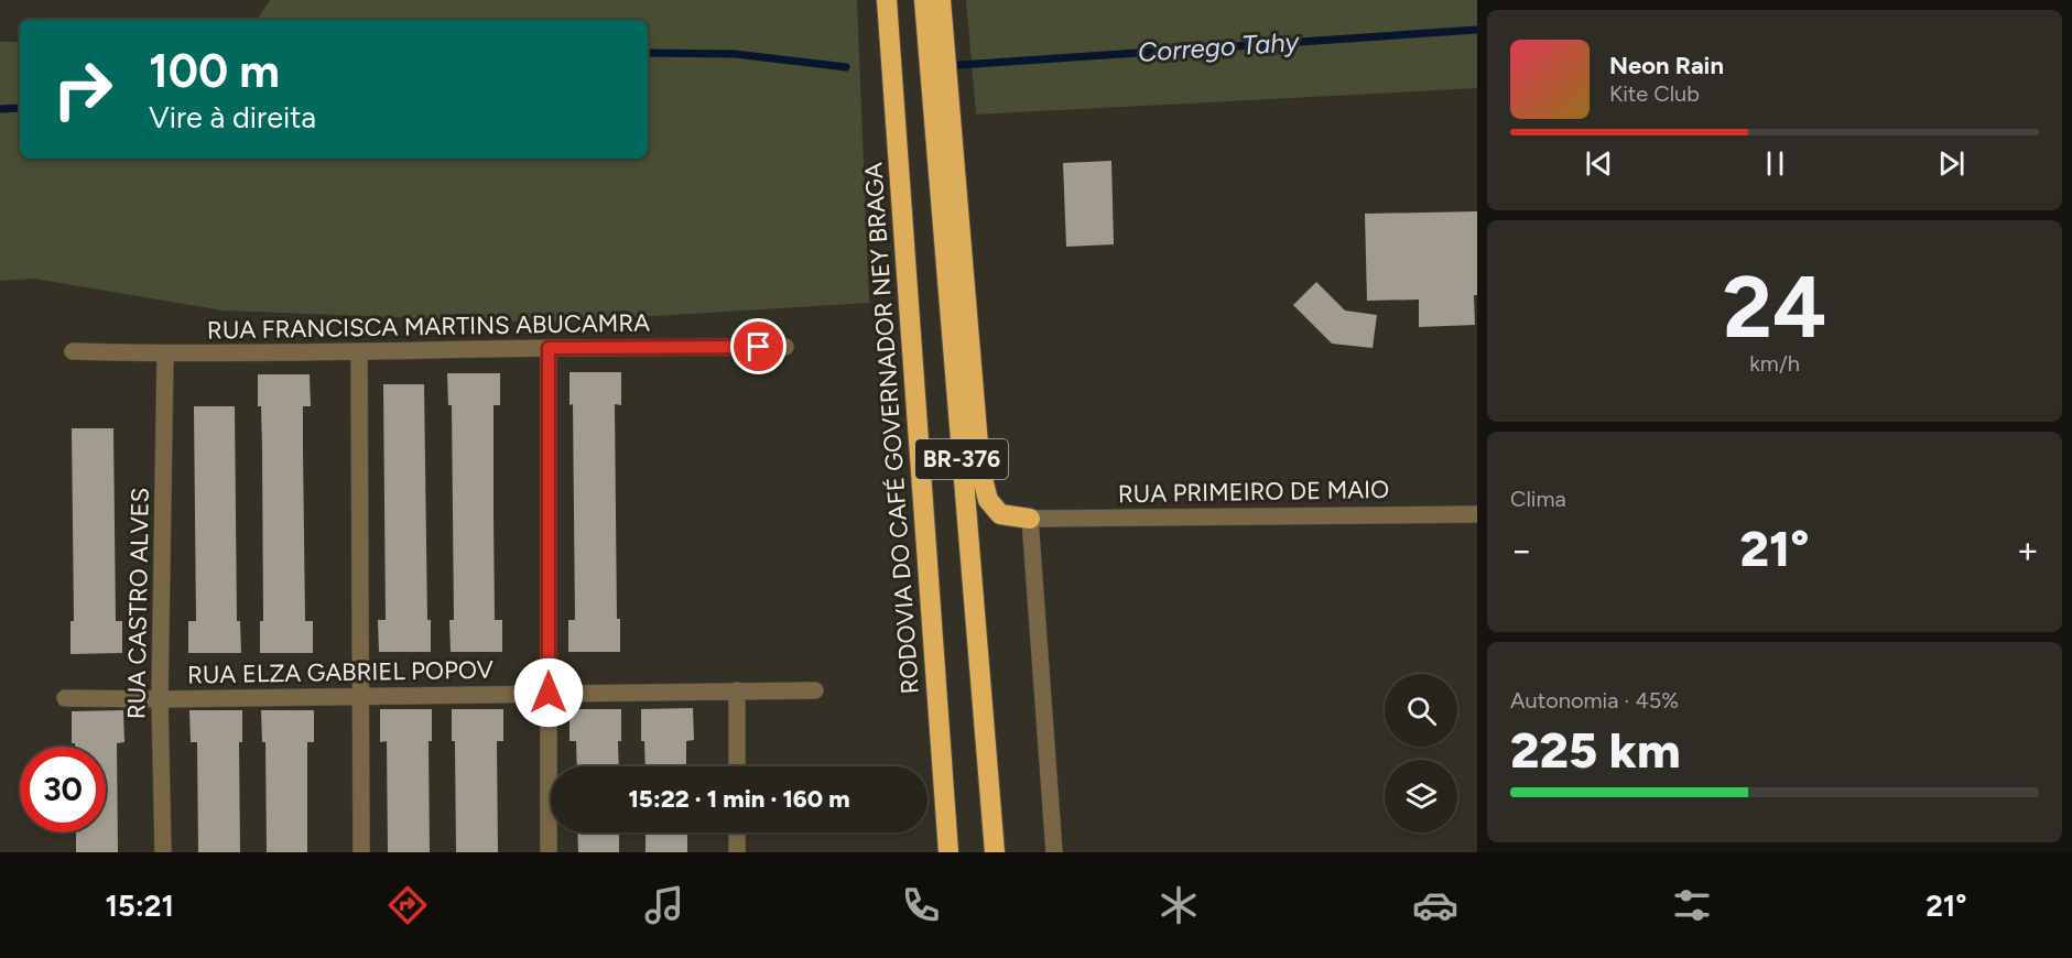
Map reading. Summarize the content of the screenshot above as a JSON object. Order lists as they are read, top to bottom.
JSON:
{
  "streets": {
    "highway": ["RODOVIA DO CAFÉ GOVERNADOR NEY BRAGA", "BR-376"],
    "street": [
      "RUA FRANCISCA MARTINS ABUCAMRA",
      "RUA PRIMEIRO DE MAIO",
      "RUA CASTRO ALVES",
      "RUA ELZA GABRIEL POPOV"
    ]
  },
  "crossings": [
    ["RUA FRANCISCA MARTINS ABUCAMRA", "RUA CASTRO ALVES"],
    ["RUA CASTRO ALVES", "RUA ELZA GABRIEL POPOV"]
  ],
  "water": ["Corrego Tahy"],
  "page": {
    "turn": ["100 m", "Vire à direita"],
    "song": ["Neon Rain", "Kite Club"],
    "tile": [
      ["24", "km/h"],
      "Clima",
      ["Autonomia · 45%", "225 km"]
    ],
    "heat": ["−", "21°", "+"],
    "limit": "30",
    "trip": "15:22 · 1 min · 160 m",
    "tabs": ["15:21", "21°"]
  }
}
